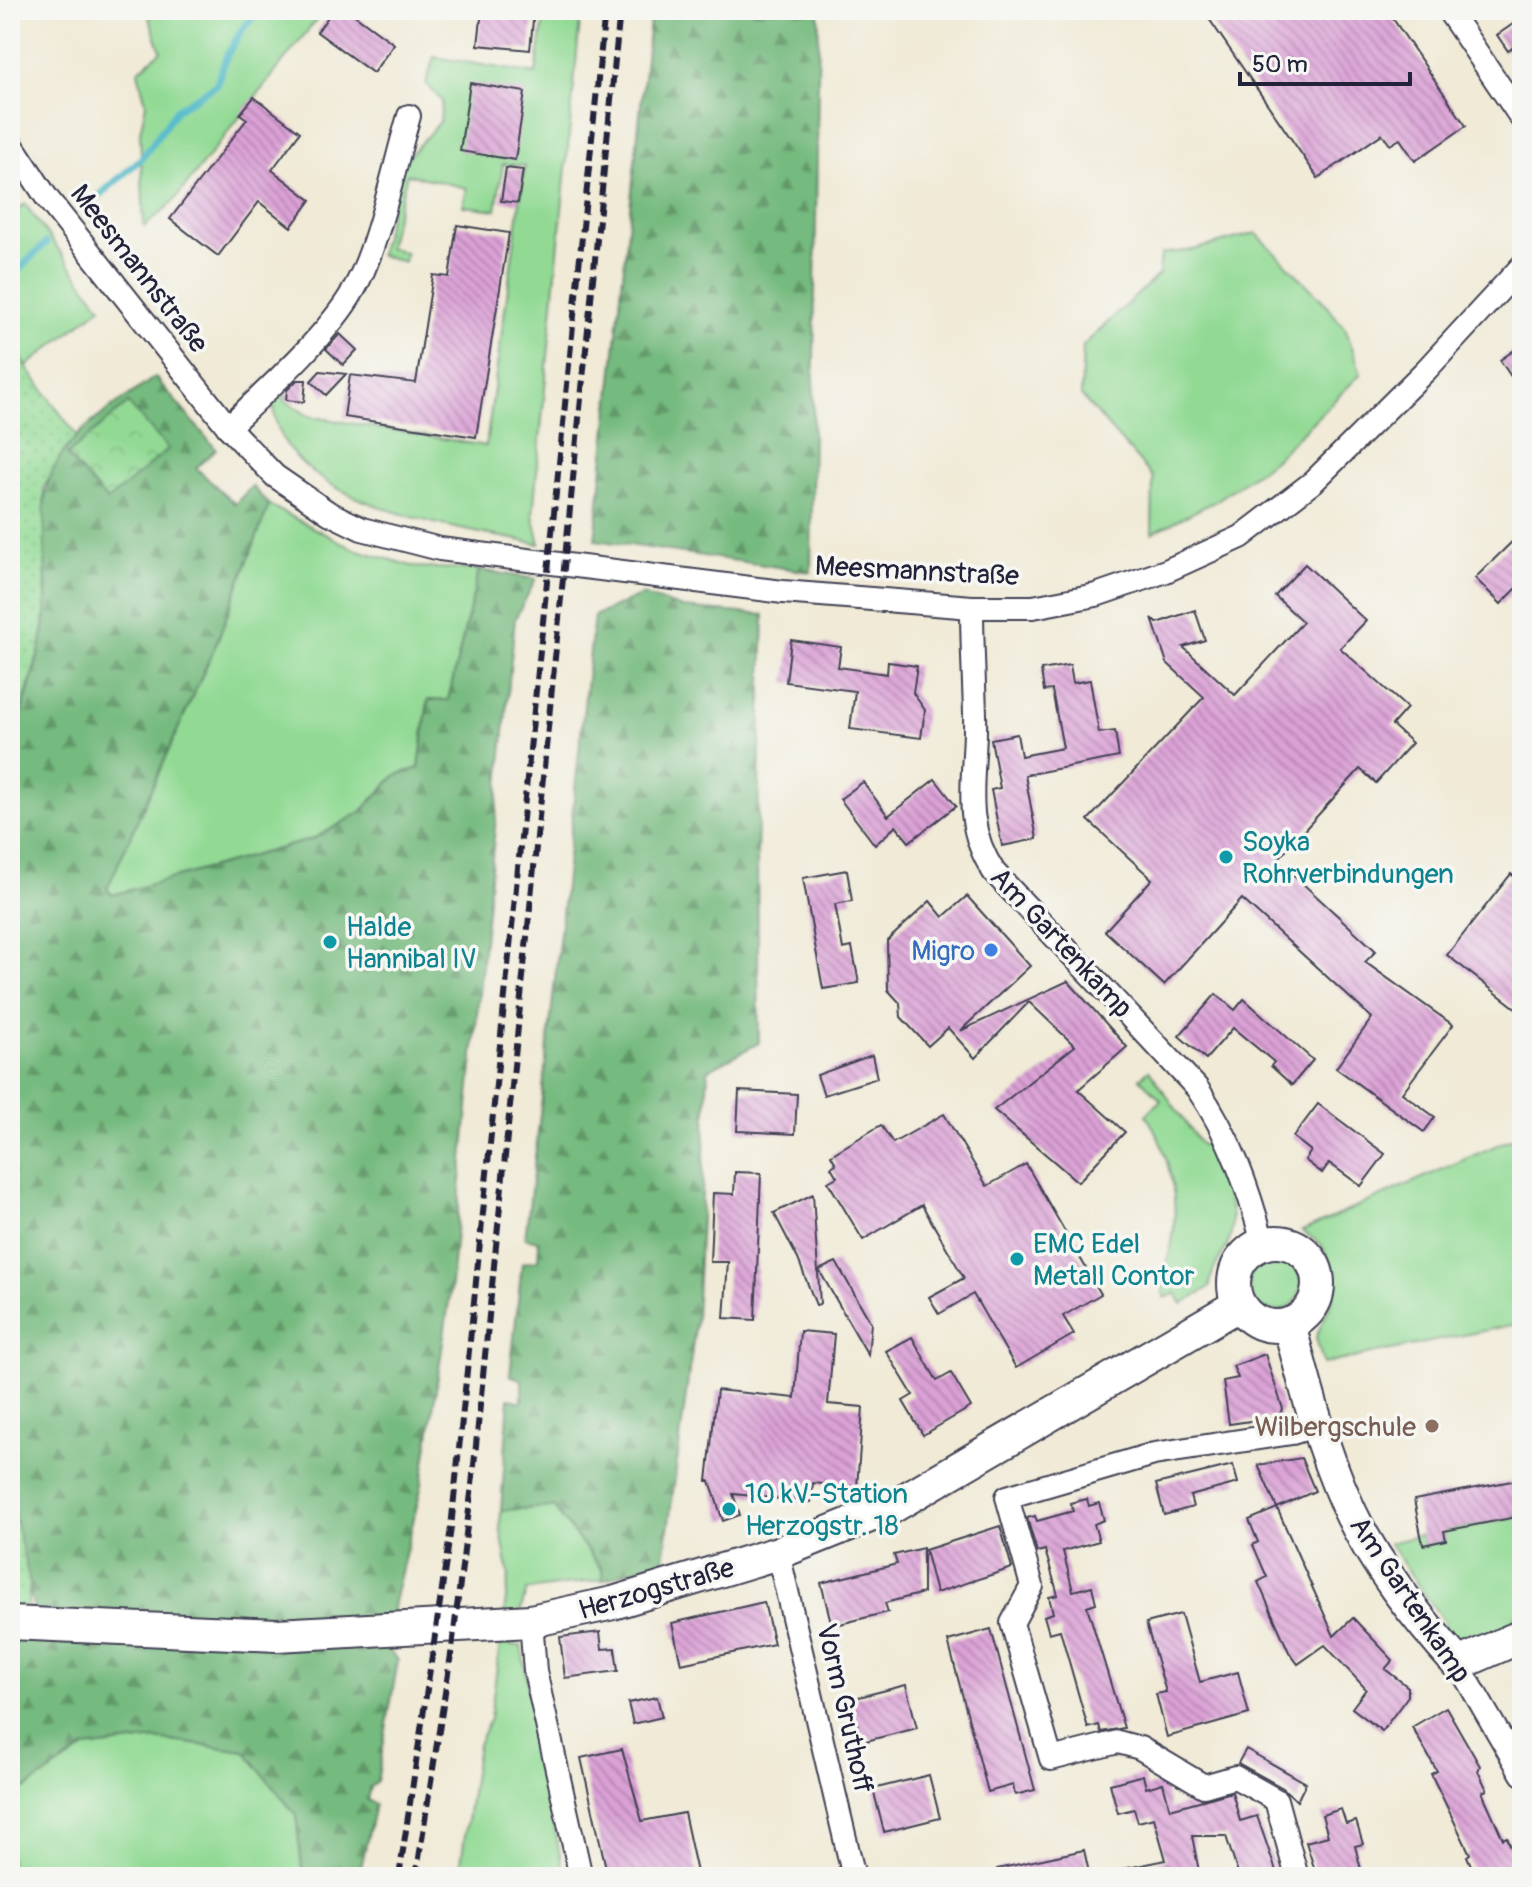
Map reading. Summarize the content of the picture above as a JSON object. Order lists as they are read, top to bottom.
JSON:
{
  "streets": {
    "street": [
      "Meesmannstraße",
      "Am Gartenkamp",
      "Herzogstraße",
      "Vorm Gruthoff"
    ]
  },
  "crossings": [
    ["Meesmannstraße", "Am Gartenkamp"],
    ["Am Gartenkamp", "Herzogstraße"],
    ["Herzogstraße", "Vorm Gruthoff"]
  ],
  "places": [
    "Soyka Rohrverbindungen",
    "Halde Hannibal IV",
    "Migro",
    "EMC Edel Metall Contor",
    "Wilbergschule",
    "10 kV-Station Herzogstr. 18"
  ],
  "scale_bar": "50 m"
}
